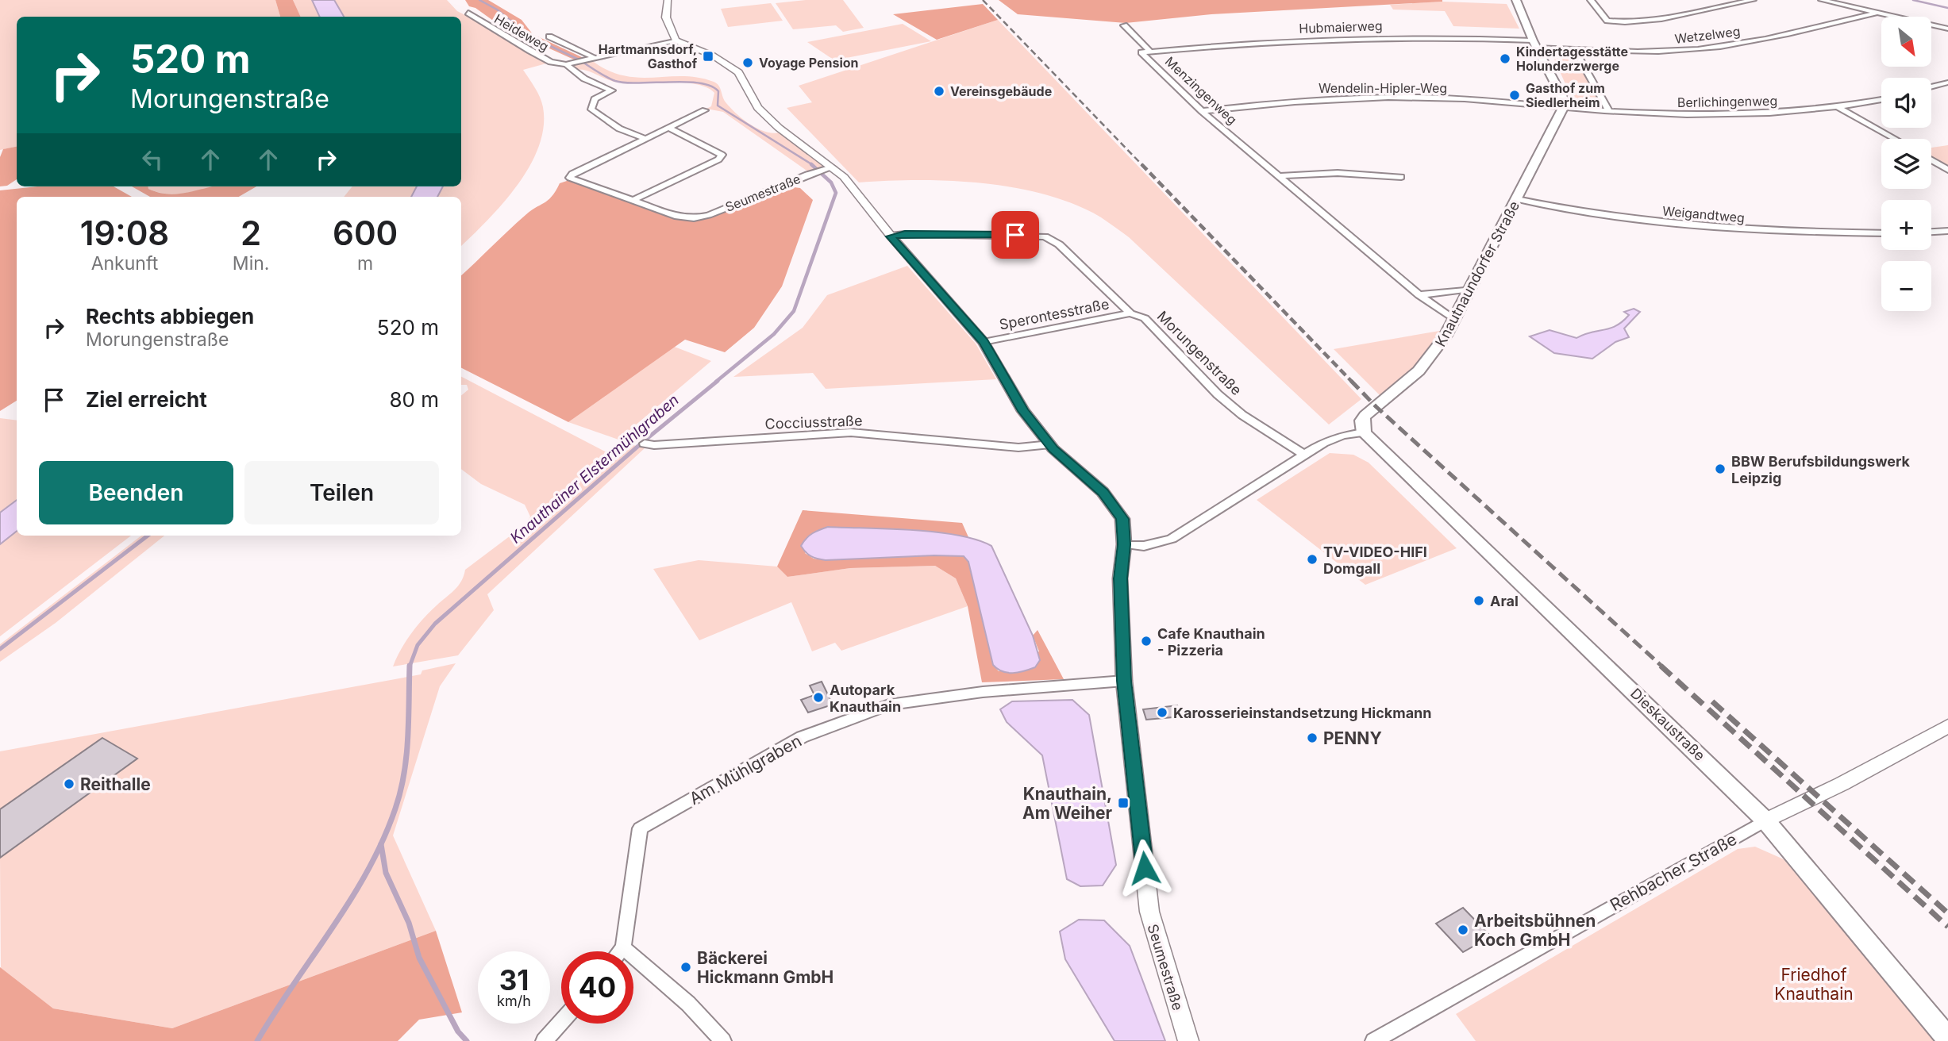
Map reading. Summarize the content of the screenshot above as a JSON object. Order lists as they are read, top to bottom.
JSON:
{
  "streets": {
    "main road": ["Knautnaundorfer Straße", "Dieskaustraße"],
    "street": [
      "Hubmaierweg",
      "Heideweg",
      "Wetzelweg",
      "Wendelin-Hipler-Weg",
      "Menzingenweg",
      "Berlichingenweg",
      "Seumestraße",
      "Weigandtweg",
      "Sperontesstraße",
      "Morungenstraße",
      "Cocciusstraße",
      "Am Mühlgraben",
      "Rehbacher Straße"
    ]
  },
  "crossings": [
    ["Hubmaierweg", "Wetzelweg"],
    ["Hubmaierweg", "Menzingenweg"],
    ["Wendelin-Hipler-Weg", "Menzingenweg"],
    ["Wendelin-Hipler-Weg", "Berlichingenweg"],
    ["Wendelin-Hipler-Weg", "Knautnaundorfer Straße"],
    ["Menzingenweg", "Knautnaundorfer Straße"],
    ["Berlichingenweg", "Knautnaundorfer Straße"],
    ["Seumestraße", "Sperontesstraße"],
    ["Seumestraße", "Morungenstraße"],
    ["Seumestraße", "Cocciusstraße"],
    ["Seumestraße", "Am Mühlgraben"],
    ["Weigandtweg", "Knautnaundorfer Straße"],
    ["Knautnaundorfer Straße", "Dieskaustraße"],
    ["Sperontesstraße", "Morungenstraße"],
    ["Dieskaustraße", "Rehbacher Straße"]
  ],
  "water": ["Knauthainer Elstermühlgraben"],
  "parks": ["Friedhof Knauthain"],
  "places": {
    "transit": ["Hartmannsdorf, Gasthof", "Knauthain, Am Weiher"],
    "other": [
      "Kindertagesstätte Holunderzwerge",
      "Voyage Pension",
      "Vereinsgebäude",
      "Gasthof zum Siedlerheim",
      "BBW Berufsbildungswerk Leipzig",
      "TV-VIDEO-HIFI Domgall",
      "Aral",
      "Cafe Knauthain - Pizzeria",
      "Autopark Knauthain",
      "Karosserieinstandsetzung Hickmann",
      "PENNY",
      "Reithalle",
      "Arbeitsbühnen Koch GmbH",
      "Bäckerei Hickmann GmbH"
    ]
  },
  "north": "bottom right",
  "page": {
    "map_buttons": ["+", "−"],
    "turn": ["520 m", "Morungenstraße"],
    "eta": [
      "19:08",
      "Ankunft",
      "2",
      "Min.",
      "600",
      "m"
    ],
    "list": [
      {
        "name": "Rechts abbiegen",
        "note": "Morungenstraße",
        "value": "520 m"
      },
      {
        "name": "Ziel erreicht",
        "value": "80 m"
      }
    ],
    "buttons": ["Beenden", "Teilen"],
    "speed": "31 km/h",
    "limit": "40"
  }
}
